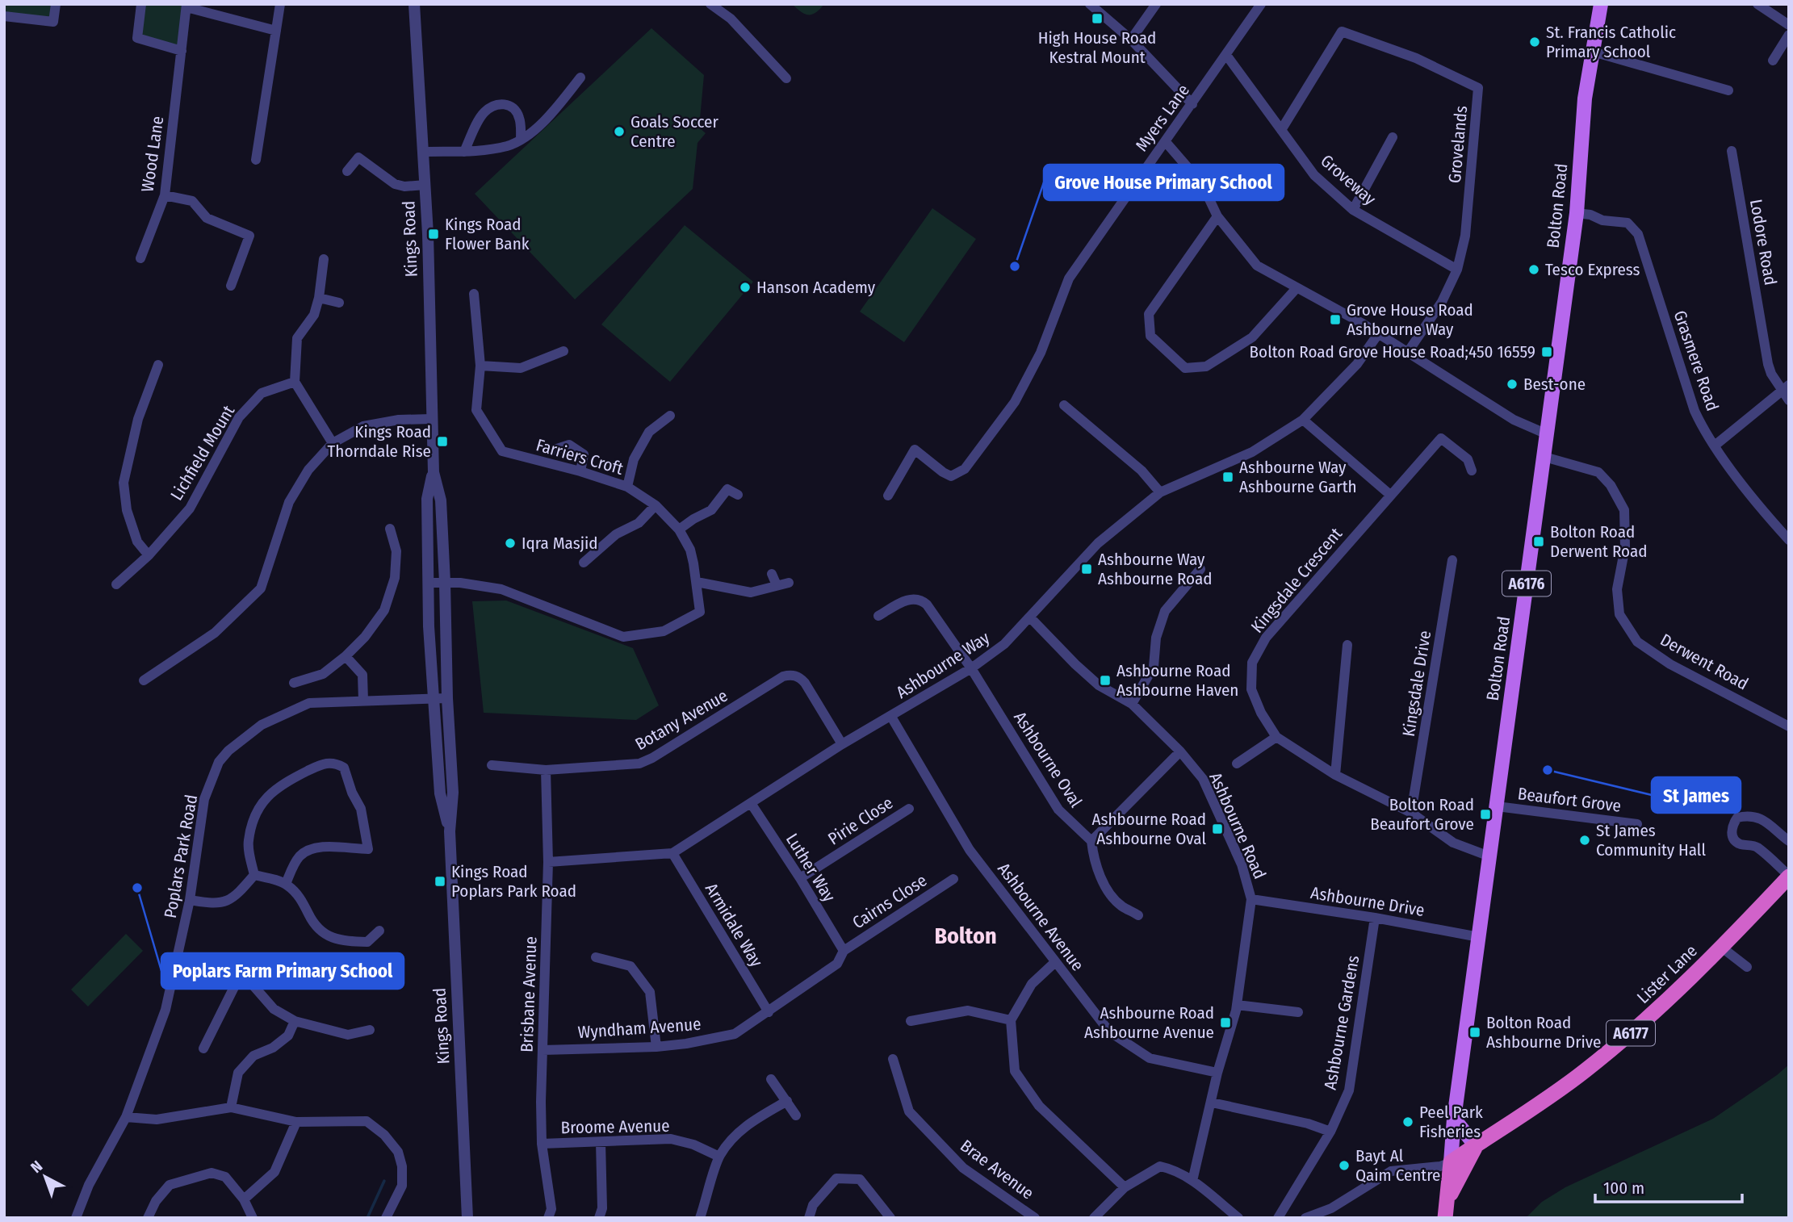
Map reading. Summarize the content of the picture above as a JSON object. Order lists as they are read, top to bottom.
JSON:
{
  "streets": {
    "highway": ["Bolton Road", "Lister Lane", "A6177"],
    "main road": ["A6176"],
    "street": [
      "Myers Lane",
      "Grovelands",
      "Wood Lane",
      "Groveway",
      "Kings Road",
      "Lodore Road",
      "Grasmere Road",
      "Lichfield Mount",
      "Farriers Croft",
      "Kingsdale Crescent",
      "Derwent Road",
      "Ashbourne Way",
      "Kingsdale Drive",
      "Botany Avenue",
      "Ashbourne Oval",
      "Beaufort Grove",
      "Pirie Close",
      "Ashbourne Road",
      "Poplars Park Road",
      "Luther Way",
      "Cairns Close",
      "Ashbourne Drive",
      "Ashbourne Avenue",
      "Armidale Way",
      "Brisbane Avenue",
      "Ashbourne Gardens",
      "Wyndham Avenue",
      "Broome Avenue",
      "Brae Avenue"
    ]
  },
  "crossings": [
    ["Myers Lane", "Groveway"],
    ["Grovelands", "Groveway"],
    ["Bolton Road", "Grasmere Road"],
    ["Bolton Road", "Kingsdale Crescent"],
    ["Bolton Road", "Derwent Road"],
    ["Bolton Road", "Beaufort Grove"],
    ["Bolton Road", "Ashbourne Drive"],
    ["Bolton Road", "Lister Lane"],
    ["Kings Road", "Farriers Croft"],
    ["Kings Road", "Poplars Park Road"],
    ["Kingsdale Crescent", "Kingsdale Drive"],
    ["Ashbourne Way", "Botany Avenue"],
    ["Ashbourne Way", "Ashbourne Oval"],
    ["Ashbourne Way", "Ashbourne Road"],
    ["Ashbourne Way", "Luther Way"],
    ["Ashbourne Way", "Ashbourne Avenue"],
    ["Ashbourne Way", "Armidale Way"],
    ["Ashbourne Way", "Brisbane Avenue"],
    ["Botany Avenue", "Brisbane Avenue"],
    ["Pirie Close", "Luther Way"],
    ["Ashbourne Road", "Ashbourne Drive"],
    ["Ashbourne Road", "Ashbourne Avenue"],
    ["Luther Way", "Cairns Close"],
    ["Luther Way", "Wyndham Avenue"],
    ["Cairns Close", "Wyndham Avenue"],
    ["Ashbourne Drive", "Ashbourne Gardens"],
    ["Armidale Way", "Wyndham Avenue"],
    ["Brisbane Avenue", "Wyndham Avenue"],
    ["Brisbane Avenue", "Broome Avenue"]
  ],
  "districts": ["Bolton"],
  "places": {
    "transit": [
      "High House Road Kestral Mount",
      "Kings Road Flower Bank",
      "Grove House Road Ashbourne Way",
      "Bolton Road Grove House Road;450 16559",
      "Kings Road Thorndale Rise",
      "Ashbourne Way Ashbourne Garth",
      "Bolton Road Derwent Road",
      "Ashbourne Way Ashbourne Road",
      "Ashbourne Road Ashbourne Haven",
      "Bolton Road Beaufort Grove",
      "Ashbourne Road Ashbourne Oval",
      "Kings Road Poplars Park Road",
      "Ashbourne Road Ashbourne Avenue",
      "Bolton Road Ashbourne Drive"
    ],
    "other": [
      "St. Francis Catholic Primary School",
      "Goals Soccer Centre",
      "Grove House Primary School",
      "Tesco Express",
      "Hanson Academy",
      "Best-one",
      "Iqra Masjid",
      "St James",
      "St James Community Hall",
      "Poplars Farm Primary School",
      "Peel Park Fisheries",
      "Bayt Al Qaim Centre"
    ]
  },
  "scale_bar": "100 m",
  "north": "top left"
}
